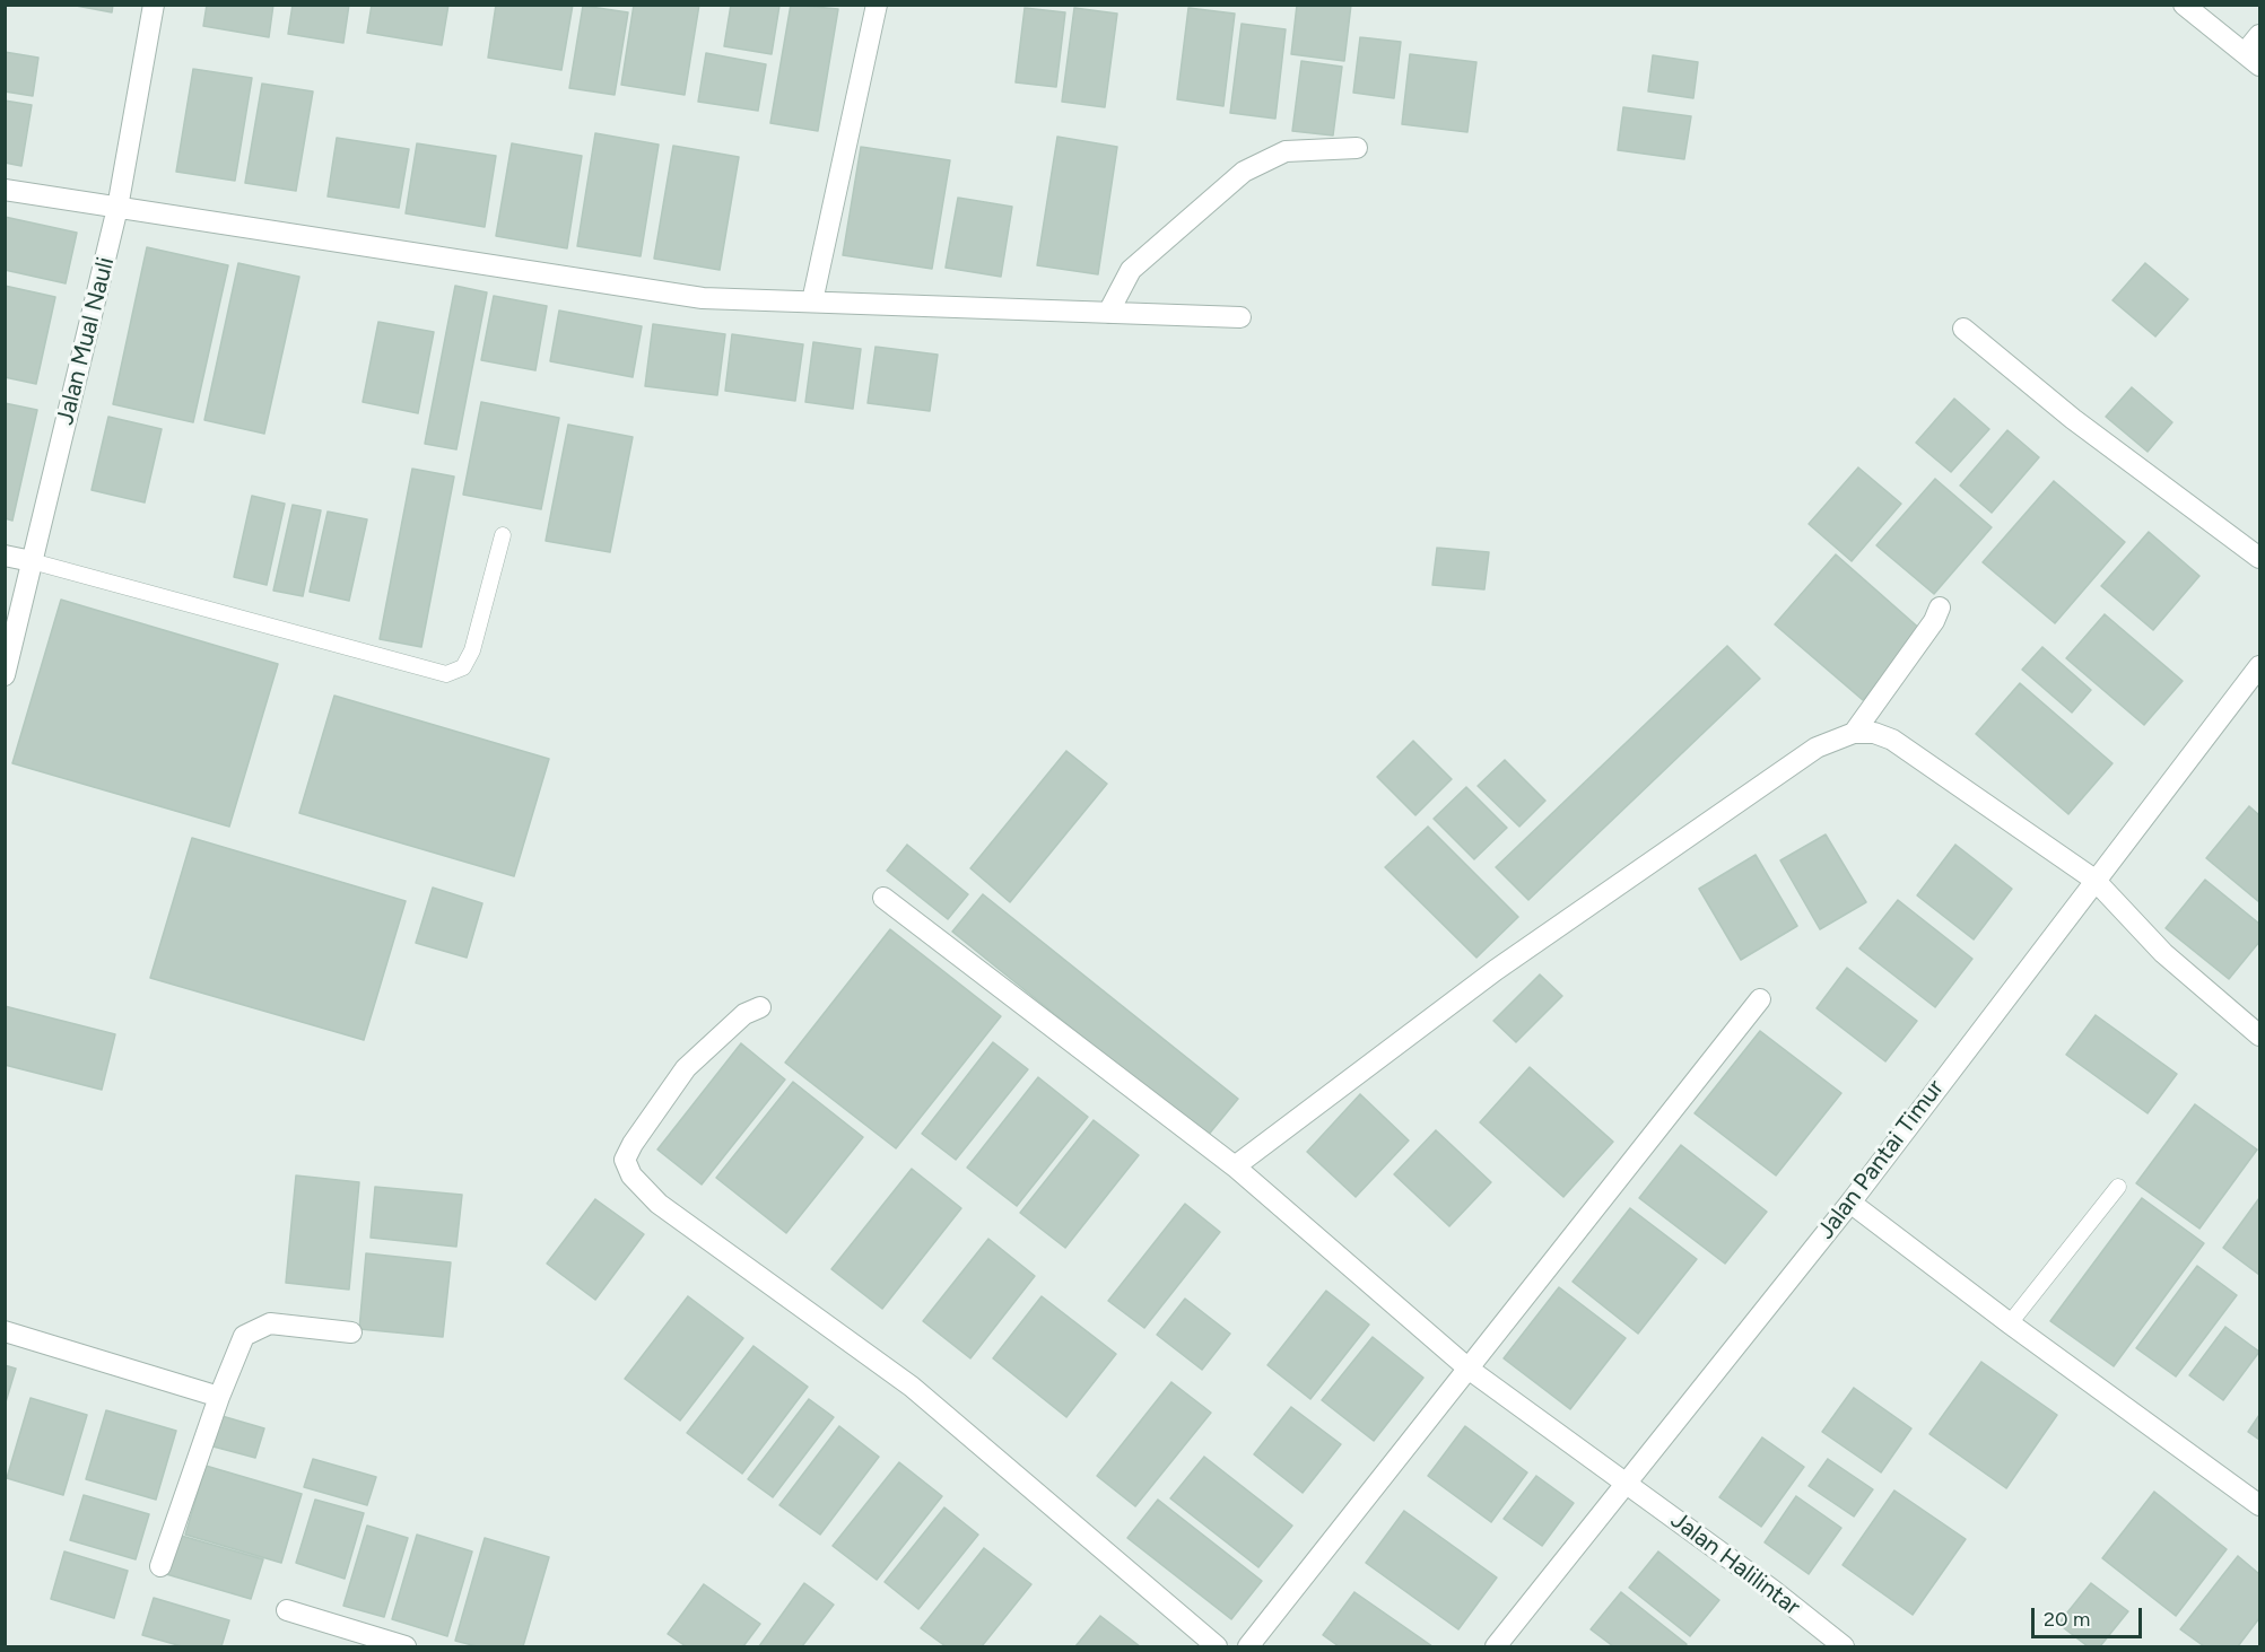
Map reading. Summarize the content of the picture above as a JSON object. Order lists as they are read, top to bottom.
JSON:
{
  "streets": {
    "street": ["Jalan Mual Nauli", "Jalan Pantai Timur", "Jalan Halilintar"]
  },
  "crossings": [
    ["Jalan Pantai Timur", "Jalan Halilintar"]
  ],
  "scale_bar": "20 m"
}
